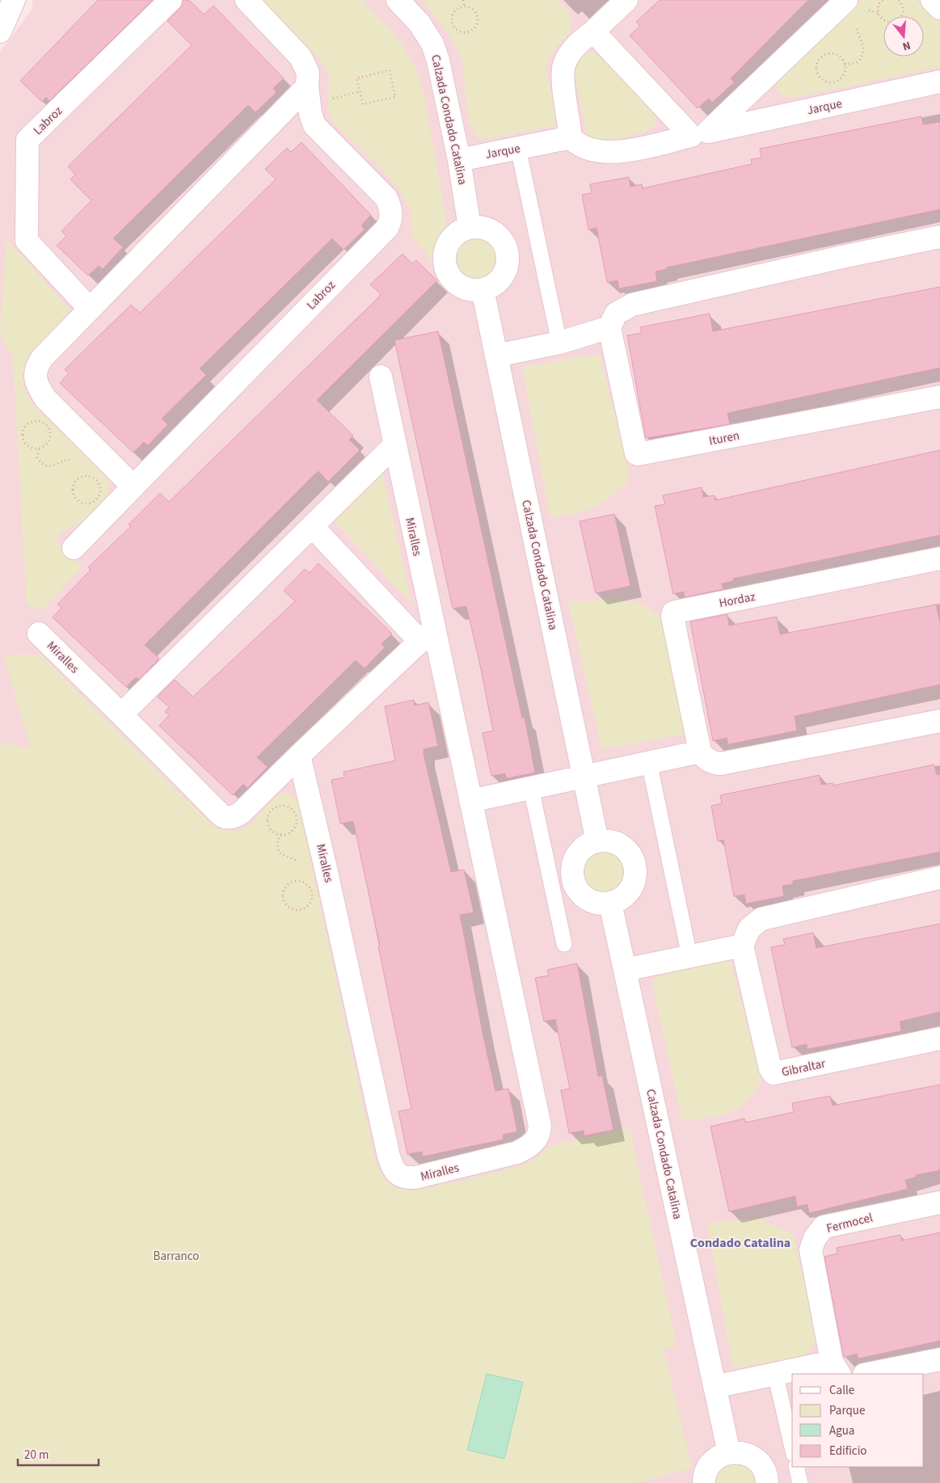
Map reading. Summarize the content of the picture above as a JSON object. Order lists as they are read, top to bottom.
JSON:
{
  "streets": {
    "street": [
      "Jarque",
      "Calzada Condado Catalina",
      "Labroz",
      "Ituren",
      "Miralles",
      "Hordaz",
      "Gibraltar",
      "Fermocel"
    ]
  },
  "crossings": [
    ["Jarque", "Calzada Condado Catalina"],
    ["Calzada Condado Catalina", "Fermocel"]
  ],
  "districts": ["Condado Catalina"],
  "parks": ["Barranco"],
  "legend": [
    "Calle",
    "Parque",
    "Agua",
    "Edificio"
  ],
  "scale_bar": "20 m",
  "north": "bottom"
}
